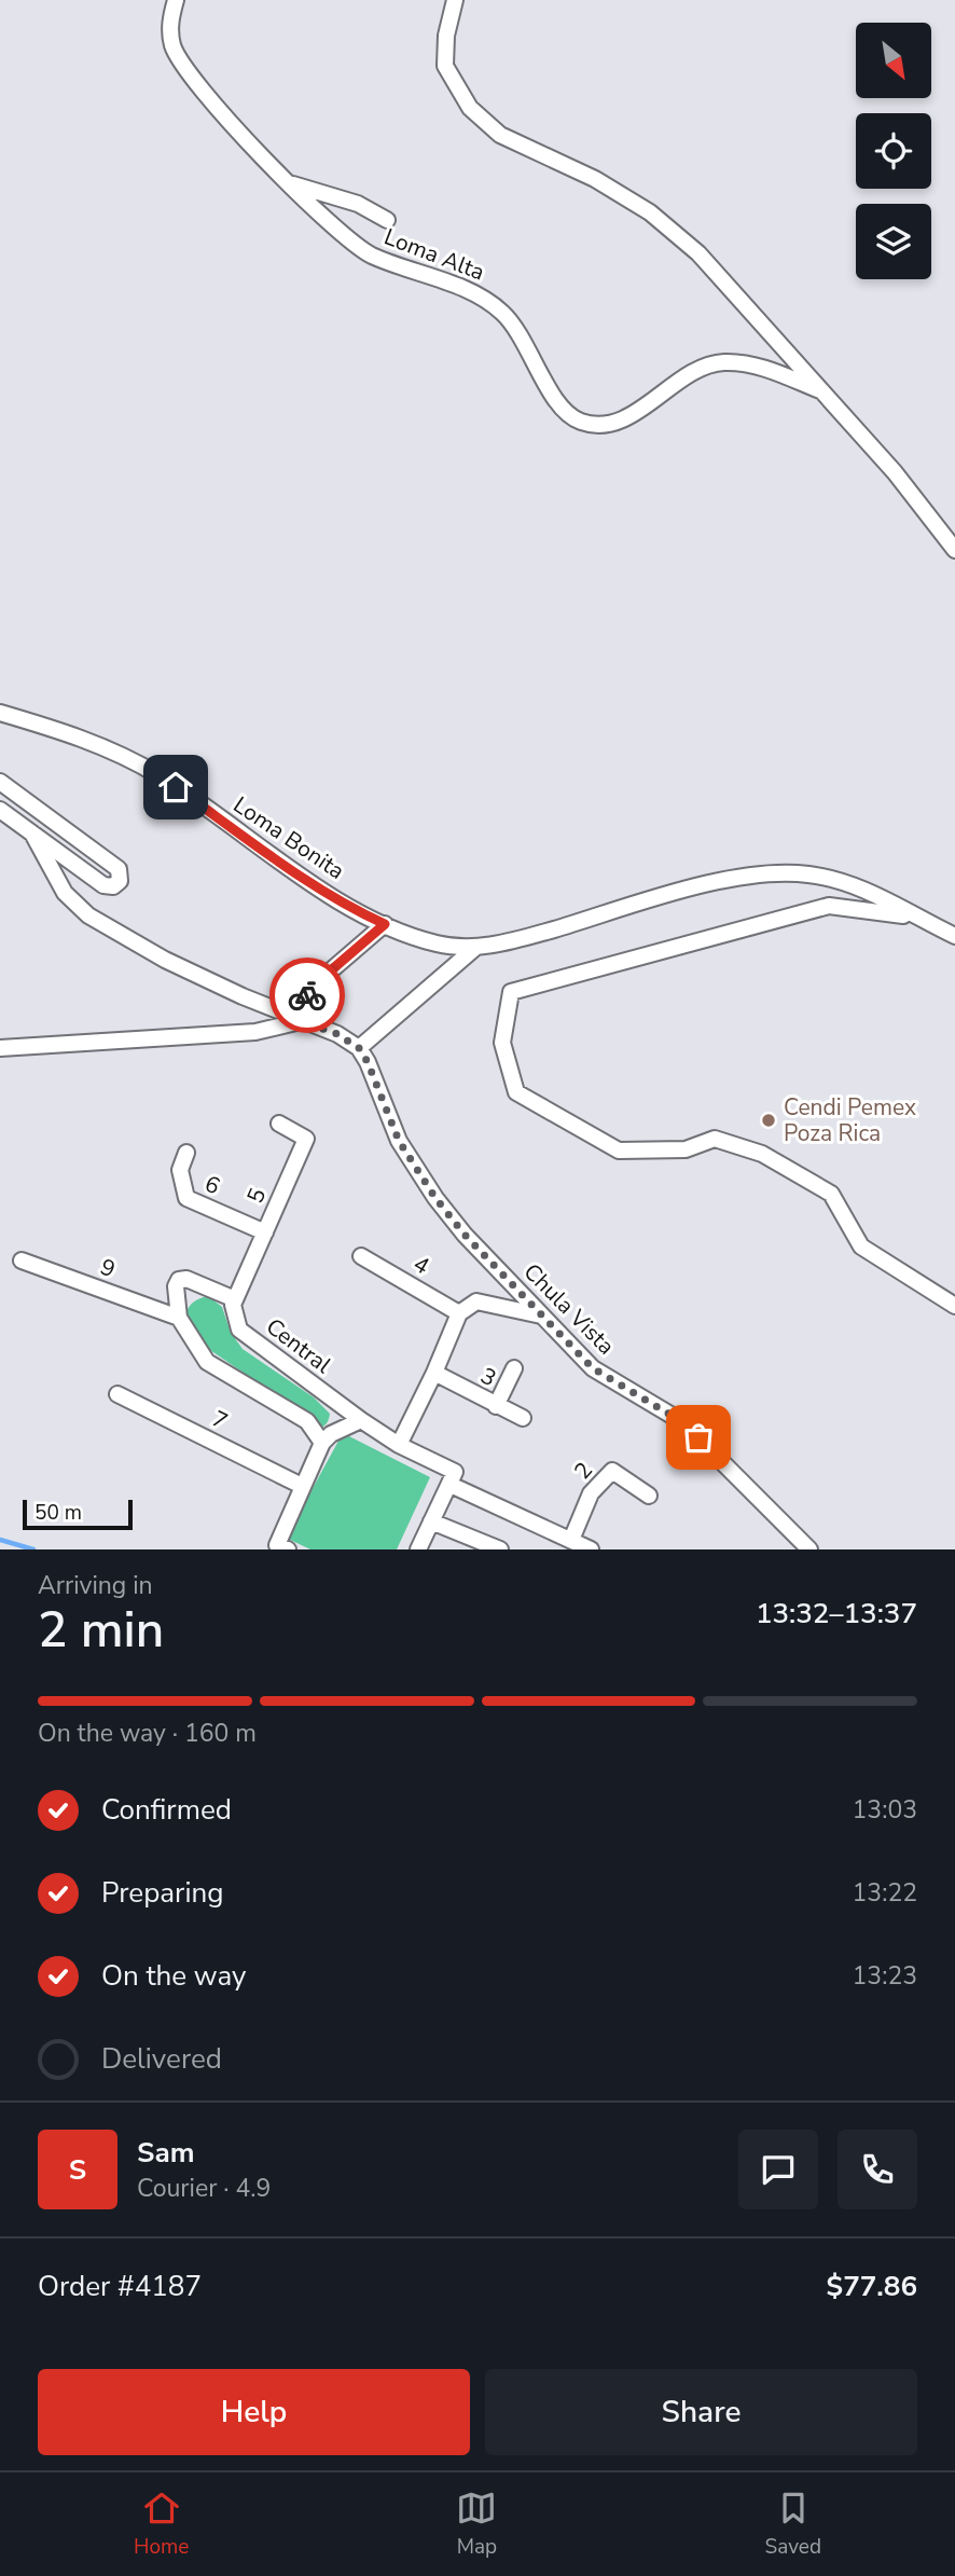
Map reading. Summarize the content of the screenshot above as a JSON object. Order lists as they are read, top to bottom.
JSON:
{
  "streets": {
    "street": [
      "Loma Alta",
      "Loma Bonita",
      "6",
      "5",
      "4",
      "9",
      "Chula Vista",
      "Central",
      "3",
      "7",
      "2"
    ]
  },
  "crossings": [
    ["6", "5"],
    ["5", "Central"],
    ["Central", "2"]
  ],
  "places": ["Cendi Pemex Poza Rica"],
  "scale_bar": "50 m",
  "north": "bottom right",
  "page": {
    "scale": "50 m",
    "heading": ["2 min", "Arriving in", "13:32–13:37"],
    "panel": [
      "Sam",
      "Courier · 4.9",
      "Order #4187",
      "$77.86"
    ],
    "bar": "On the way · 160 m",
    "list": [
      ["Confirmed", "13:03"],
      ["Preparing", "13:22"],
      ["On the way", "13:23"],
      "Delivered"
    ],
    "round": "S",
    "buttons": ["Help", "Share"],
    "tabs": ["Home", "Map", "Saved"]
  }
}
